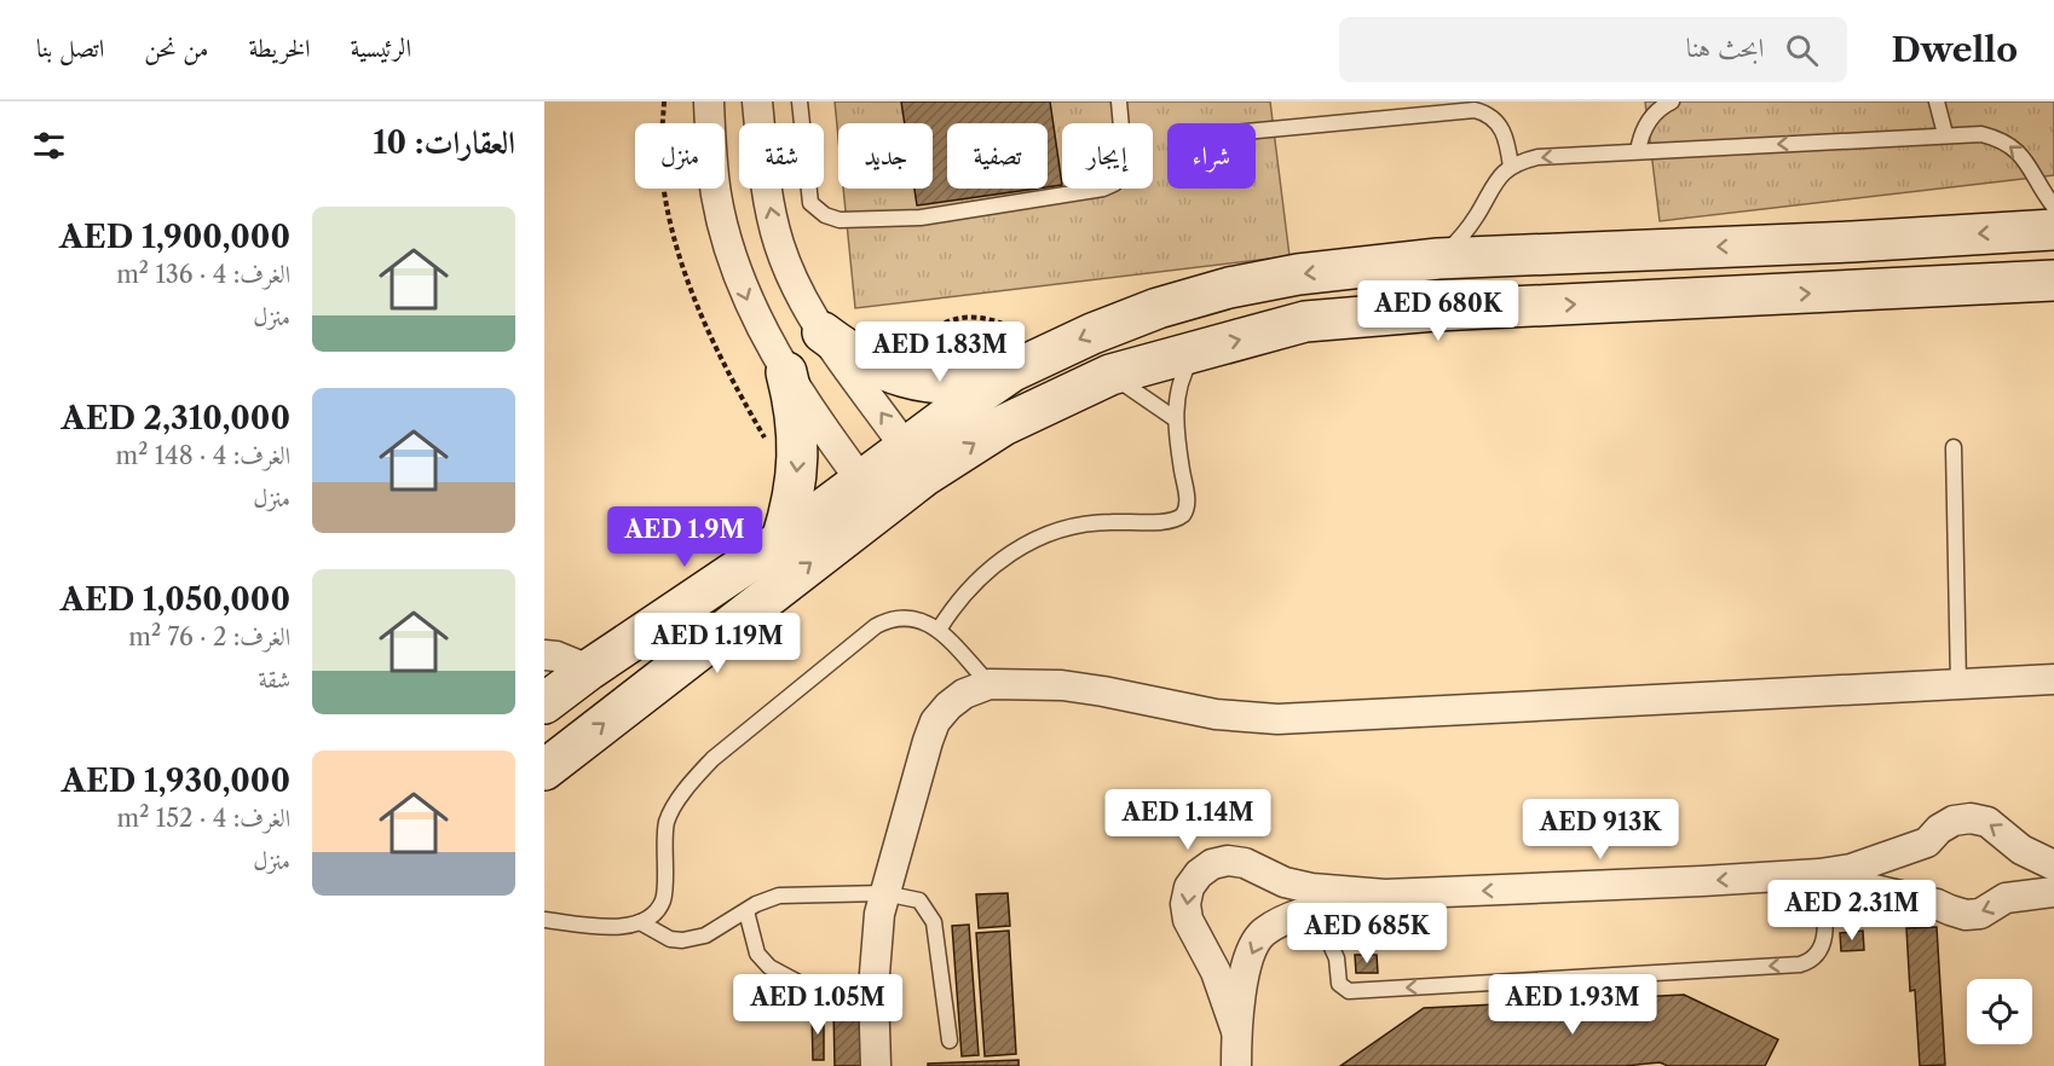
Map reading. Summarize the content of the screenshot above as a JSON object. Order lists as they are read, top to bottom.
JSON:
{
  "page": {
    "header": "Dwello",
    "search": "ابحث هنا",
    "nav": [
      "الرئيسية",
      "الخريطة",
      "من نحن",
      "اتصل بنا"
    ],
    "heading": "العقارات: 10",
    "chip": [
      "شراء",
      "إيجار",
      "تصفية",
      "جديد",
      "شقة",
      "منزل"
    ],
    "list": [
      {
        "name": "AED 1,900,000",
        "note": "الغرف: 4 · 136 m² · منزل"
      },
      {
        "name": "AED 2,310,000",
        "note": "الغرف: 4 · 148 m² · منزل"
      },
      {
        "name": "AED 1,050,000",
        "note": "الغرف: 2 · 76 m² · شقة"
      },
      {
        "name": "AED 1,930,000",
        "note": "الغرف: 4 · 152 m² · منزل"
      }
    ],
    "price": [
      "AED 680K",
      "AED 1.83M",
      "AED 1.9M",
      "AED 1.19M",
      "AED 1.14M",
      "AED 913K",
      "AED 2.31M",
      "AED 685K",
      "AED 1.05M",
      "AED 1.93M"
    ]
  }
}
